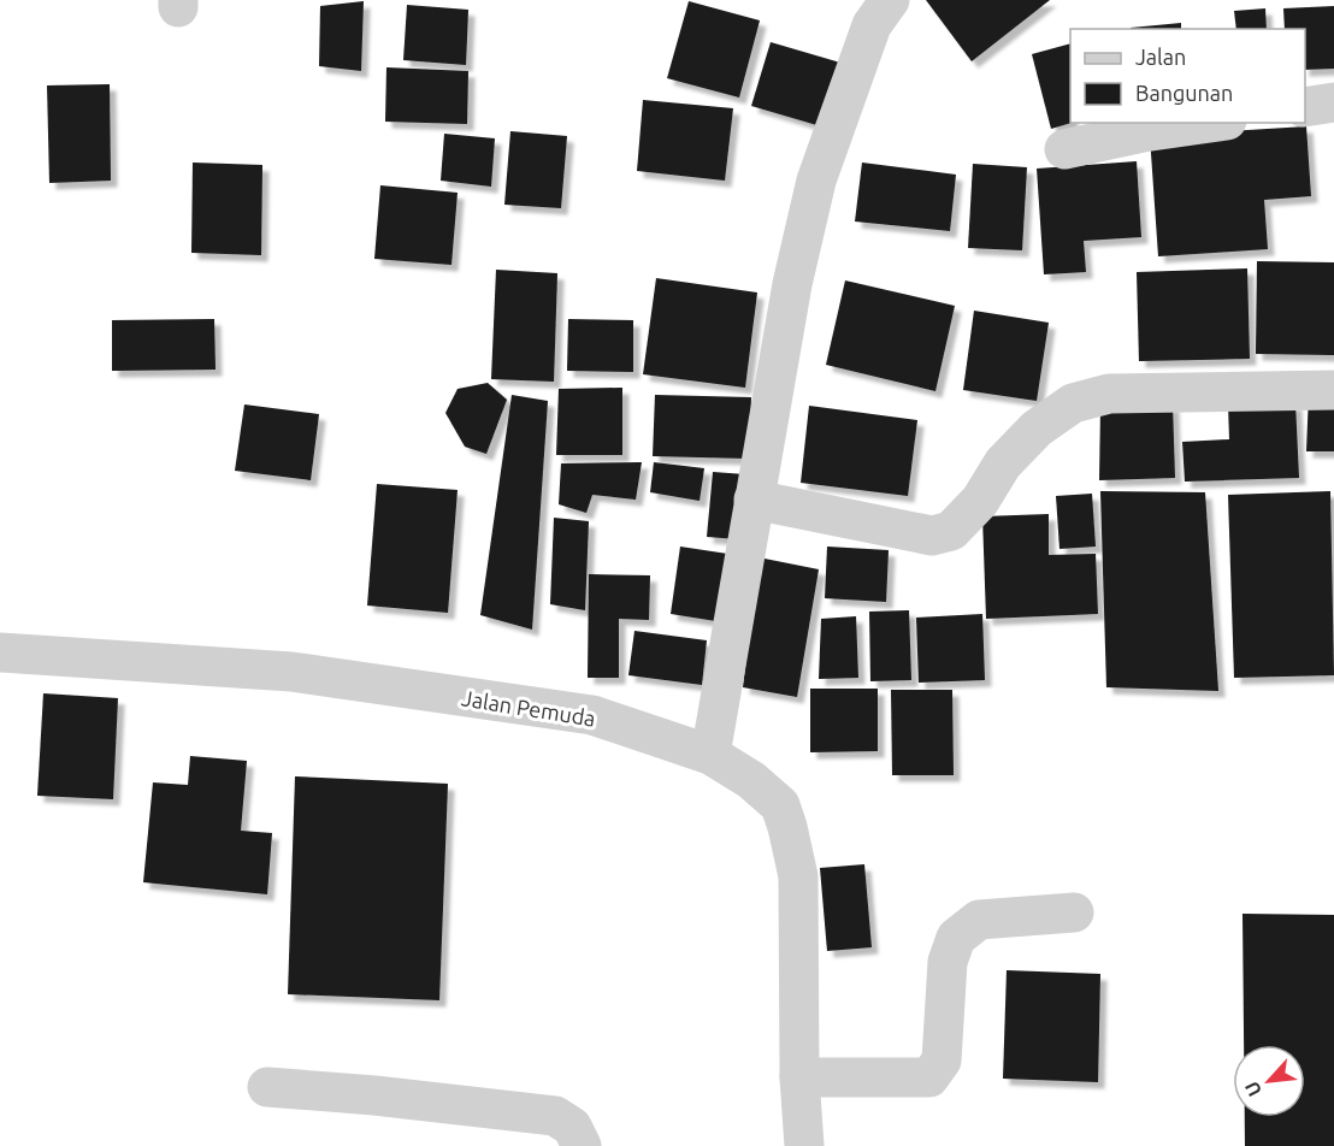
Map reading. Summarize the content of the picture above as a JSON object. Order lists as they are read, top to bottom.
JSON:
{
  "streets": {
    "street": ["Jalan Pemuda"]
  },
  "legend": ["Jalan", "Bangunan"],
  "north": "bottom left"
}
